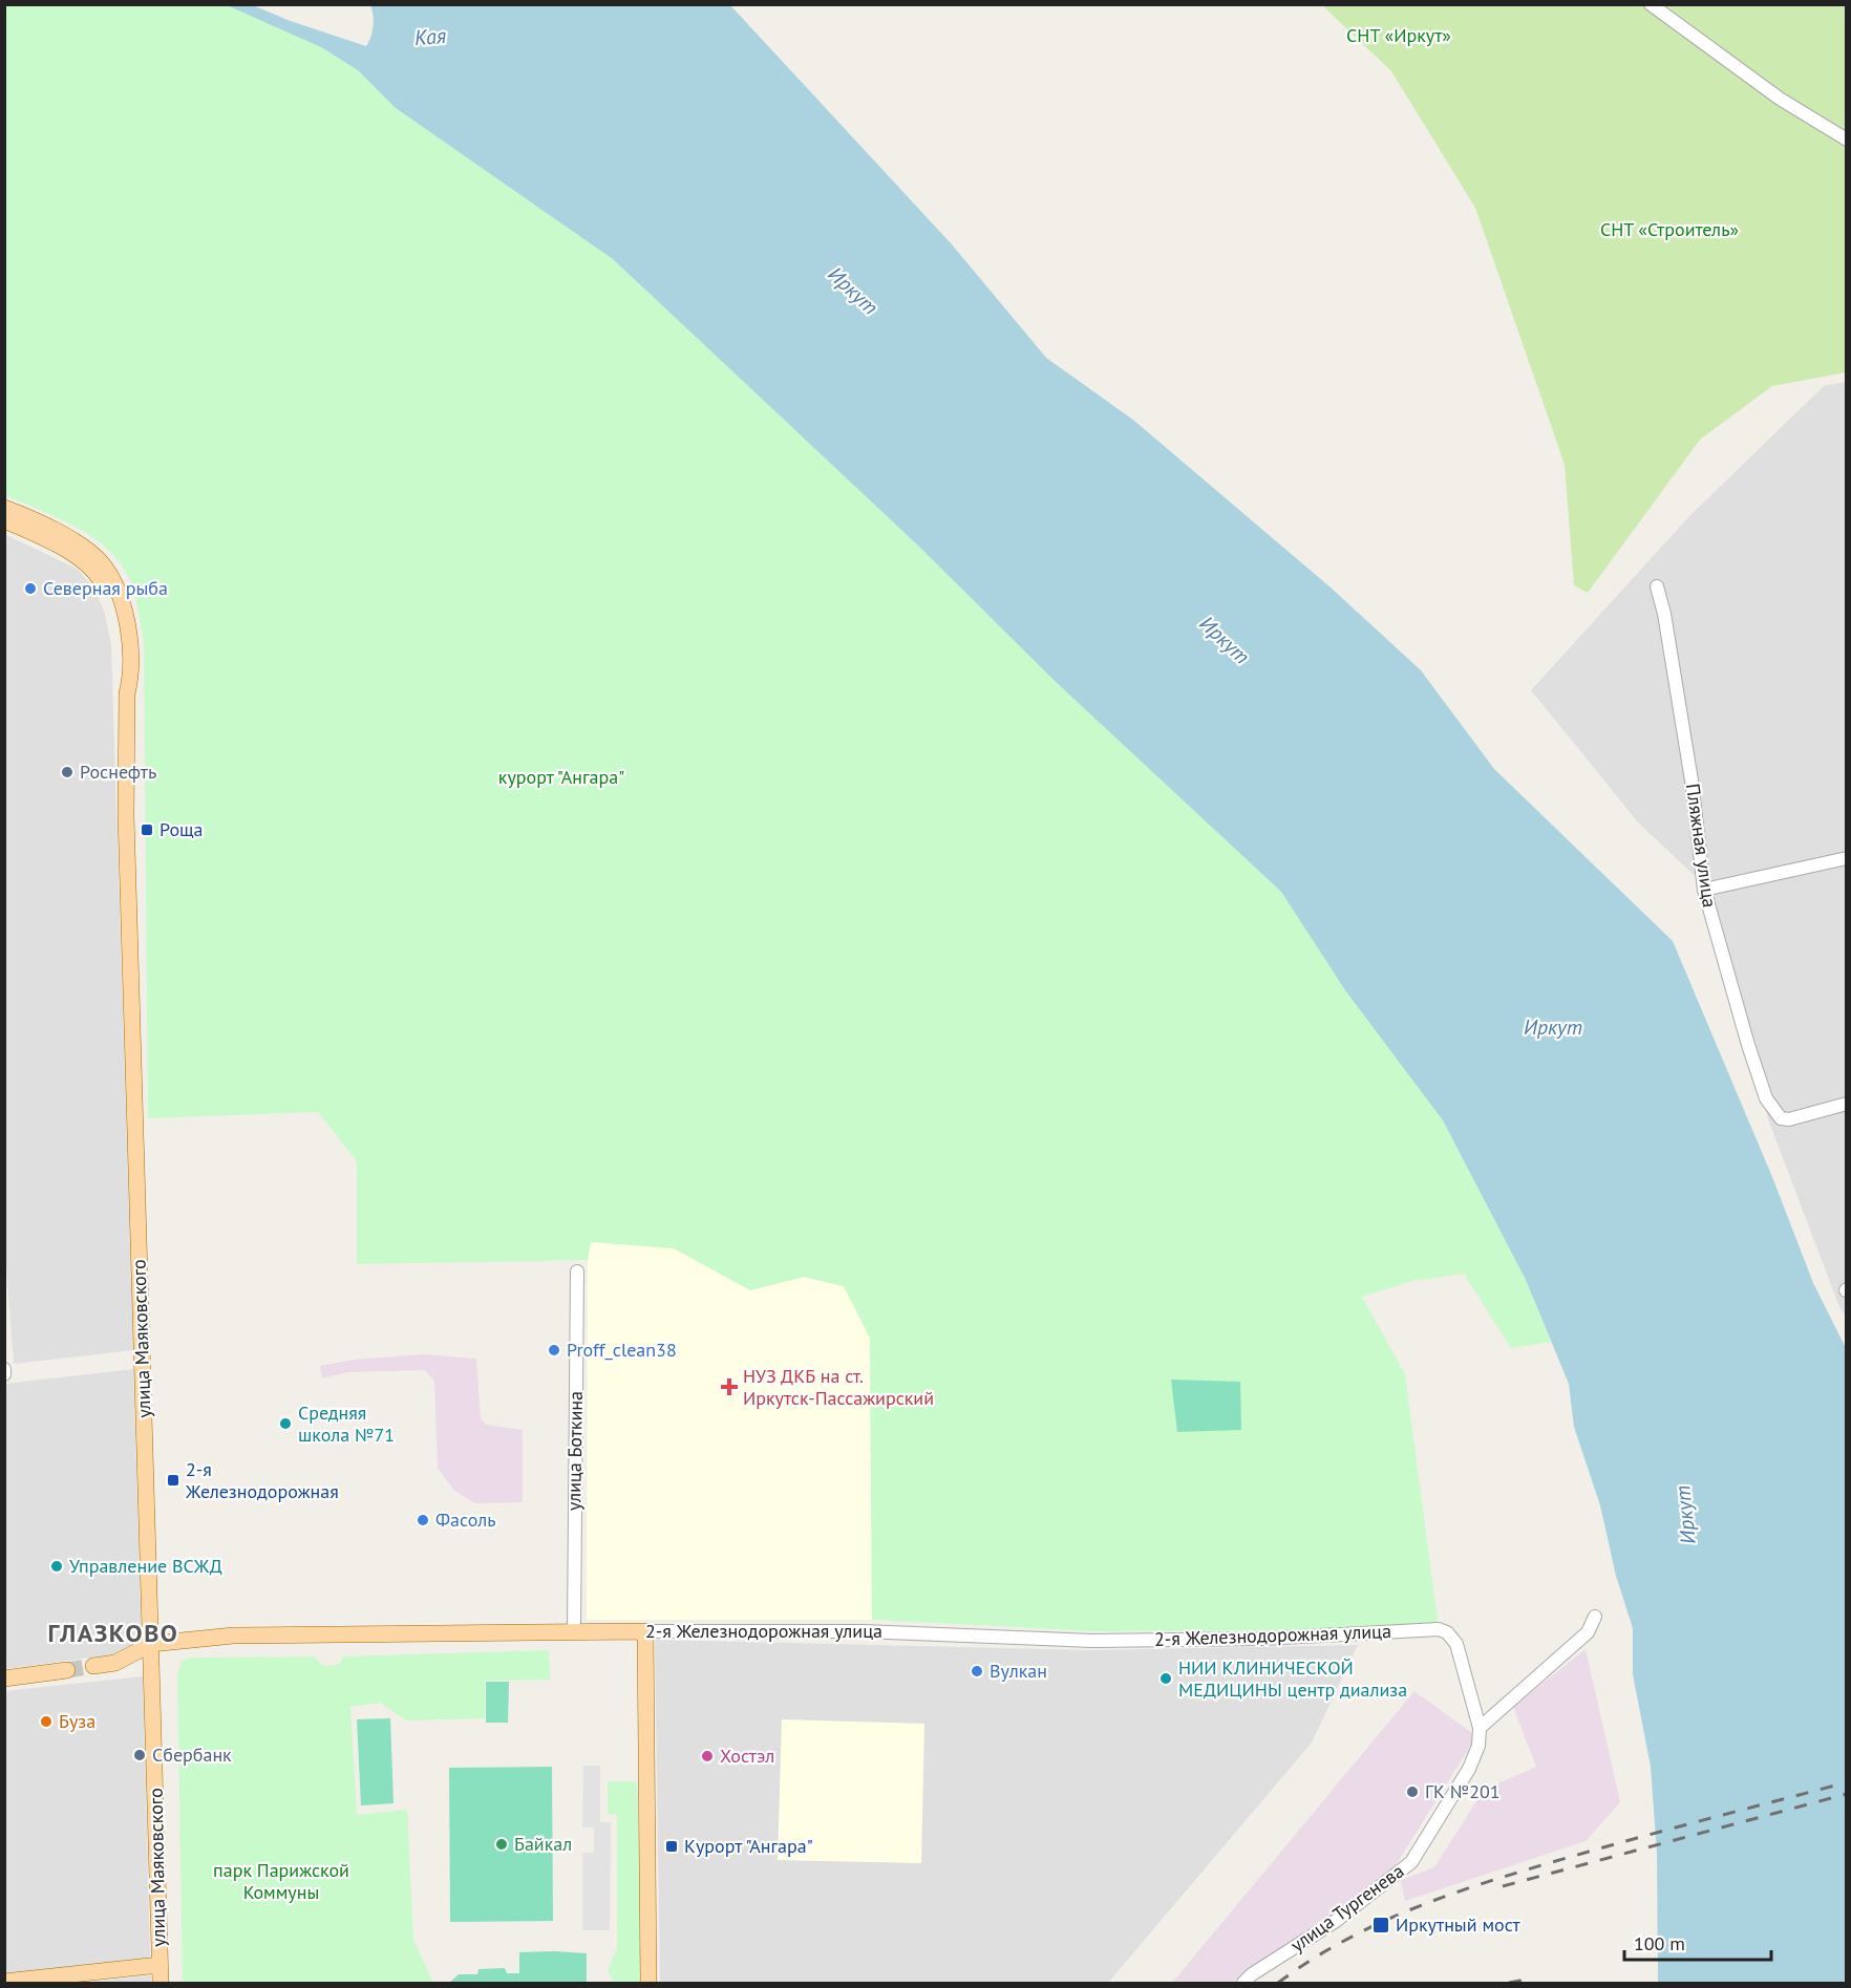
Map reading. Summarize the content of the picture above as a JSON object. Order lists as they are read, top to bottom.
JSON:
{
  "streets": {
    "main road": ["улица Маяковского", "2-я Железнодорожная улица"],
    "street": ["Пляжная улица", "улица Боткина", "улица Тургенева"]
  },
  "crossings": [
    ["улица Маяковского", "2-я Железнодорожная улица"],
    ["улица Боткина", "2-я Железнодорожная улица"],
    ["2-я Железнодорожная улица", "улица Тургенева"]
  ],
  "districts": ["ГЛАЗКОВО"],
  "water": ["Кая", "Иркут"],
  "parks": [
    "СНТ «Иркут»",
    "СНТ «Строитель»",
    "курорт \"Ангара\"",
    "парк Парижской Коммуны"
  ],
  "places": {
    "other": [
      "Северная рыба",
      "Роснефть",
      "Proff_clean38",
      "Средняя школа №71",
      "Фасоль",
      "Управление ВСЖД",
      "Вулкан",
      "НИИ КЛИНИЧЕСКОЙ МЕДИЦИНЫ центр диализа",
      "Буза",
      "Сбербанк",
      "Хостэл",
      "ГК №201",
      "Байкал"
    ],
    "transit": [
      "Роща",
      "2-я Железнодорожная",
      "Курорт \"Ангара\"",
      "Иркутный мост"
    ],
    "health": ["НУЗ ДКБ на ст. Иркутск-Пассажирский"]
  },
  "scale_bar": "100 m"
}
